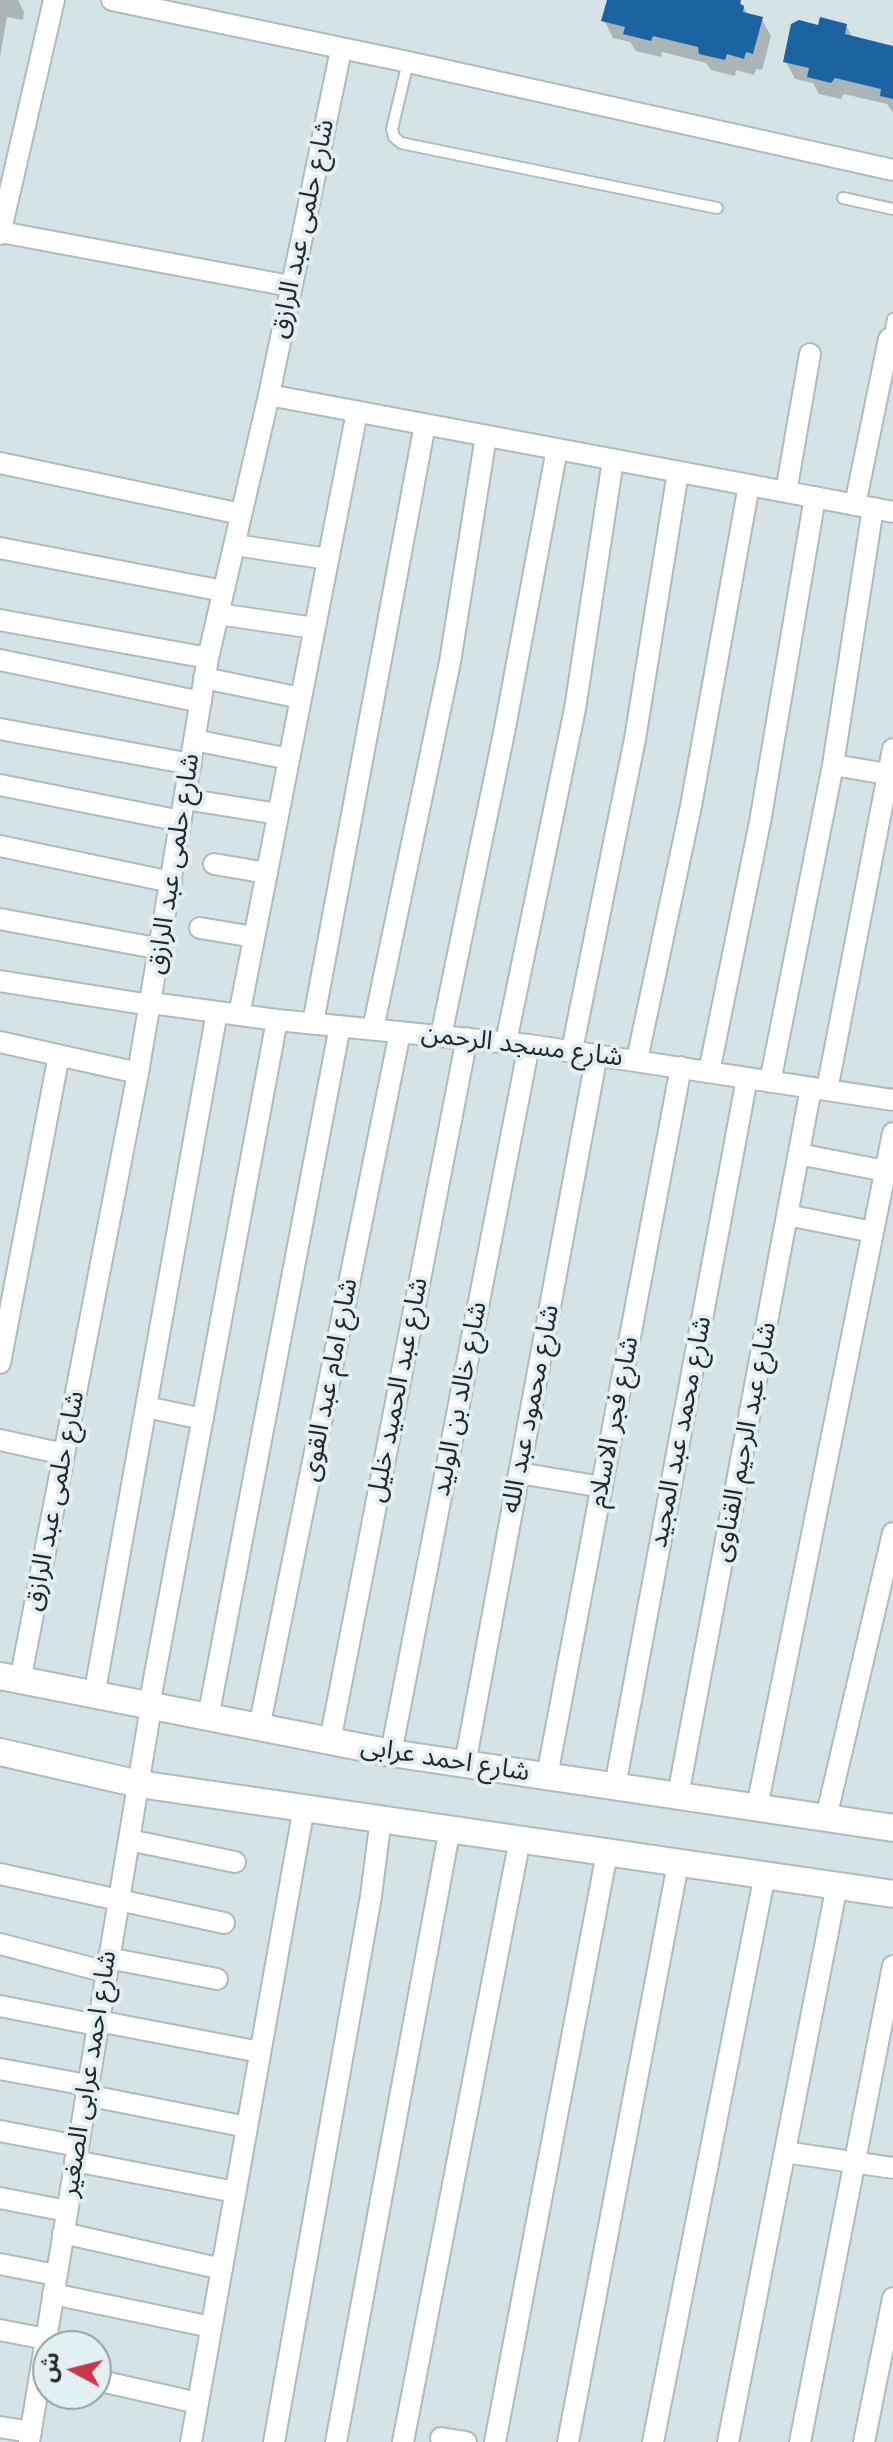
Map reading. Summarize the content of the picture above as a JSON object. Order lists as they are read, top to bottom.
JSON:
{
  "streets": {
    "street": [
      "شارع حلمى عبد الرازق",
      "شارع مسجد الرحمن",
      "شارع امام عبد القوى",
      "شارع عبد الحميد خليل",
      "شارع خالد بن الوليد",
      "شارع محمود عبد الله",
      "شارع فجر الاسلام",
      "شارع محمد عبد المجيد",
      "شارع عبد الرحيم القناوى",
      "شارع احمد عرابى",
      "شارع احمد عرابى الصغير"
    ]
  },
  "crossings": [
    ["شارع حلمى عبد الرازق", "شارع مسجد الرحمن"],
    ["شارع حلمى عبد الرازق", "شارع احمد عرابى"],
    ["شارع مسجد الرحمن", "شارع امام عبد القوى"],
    ["شارع مسجد الرحمن", "شارع عبد الحميد خليل"],
    ["شارع مسجد الرحمن", "شارع خالد بن الوليد"],
    ["شارع مسجد الرحمن", "شارع محمود عبد الله"],
    ["شارع مسجد الرحمن", "شارع فجر الاسلام"],
    ["شارع مسجد الرحمن", "شارع محمد عبد المجيد"],
    ["شارع مسجد الرحمن", "شارع عبد الرحيم القناوى"],
    ["شارع مسجد الرحمن", "شارع احمد عرابى الصغير"],
    ["شارع امام عبد القوى", "شارع احمد عرابى"],
    ["شارع عبد الحميد خليل", "شارع احمد عرابى"],
    ["شارع خالد بن الوليد", "شارع احمد عرابى"],
    ["شارع محمود عبد الله", "شارع احمد عرابى"],
    ["شارع فجر الاسلام", "شارع احمد عرابى"],
    ["شارع محمد عبد المجيد", "شارع احمد عرابى"],
    ["شارع عبد الرحيم القناوى", "شارع احمد عرابى"],
    ["شارع احمد عرابى", "شارع احمد عرابى الصغير"]
  ],
  "north": "left"
}
